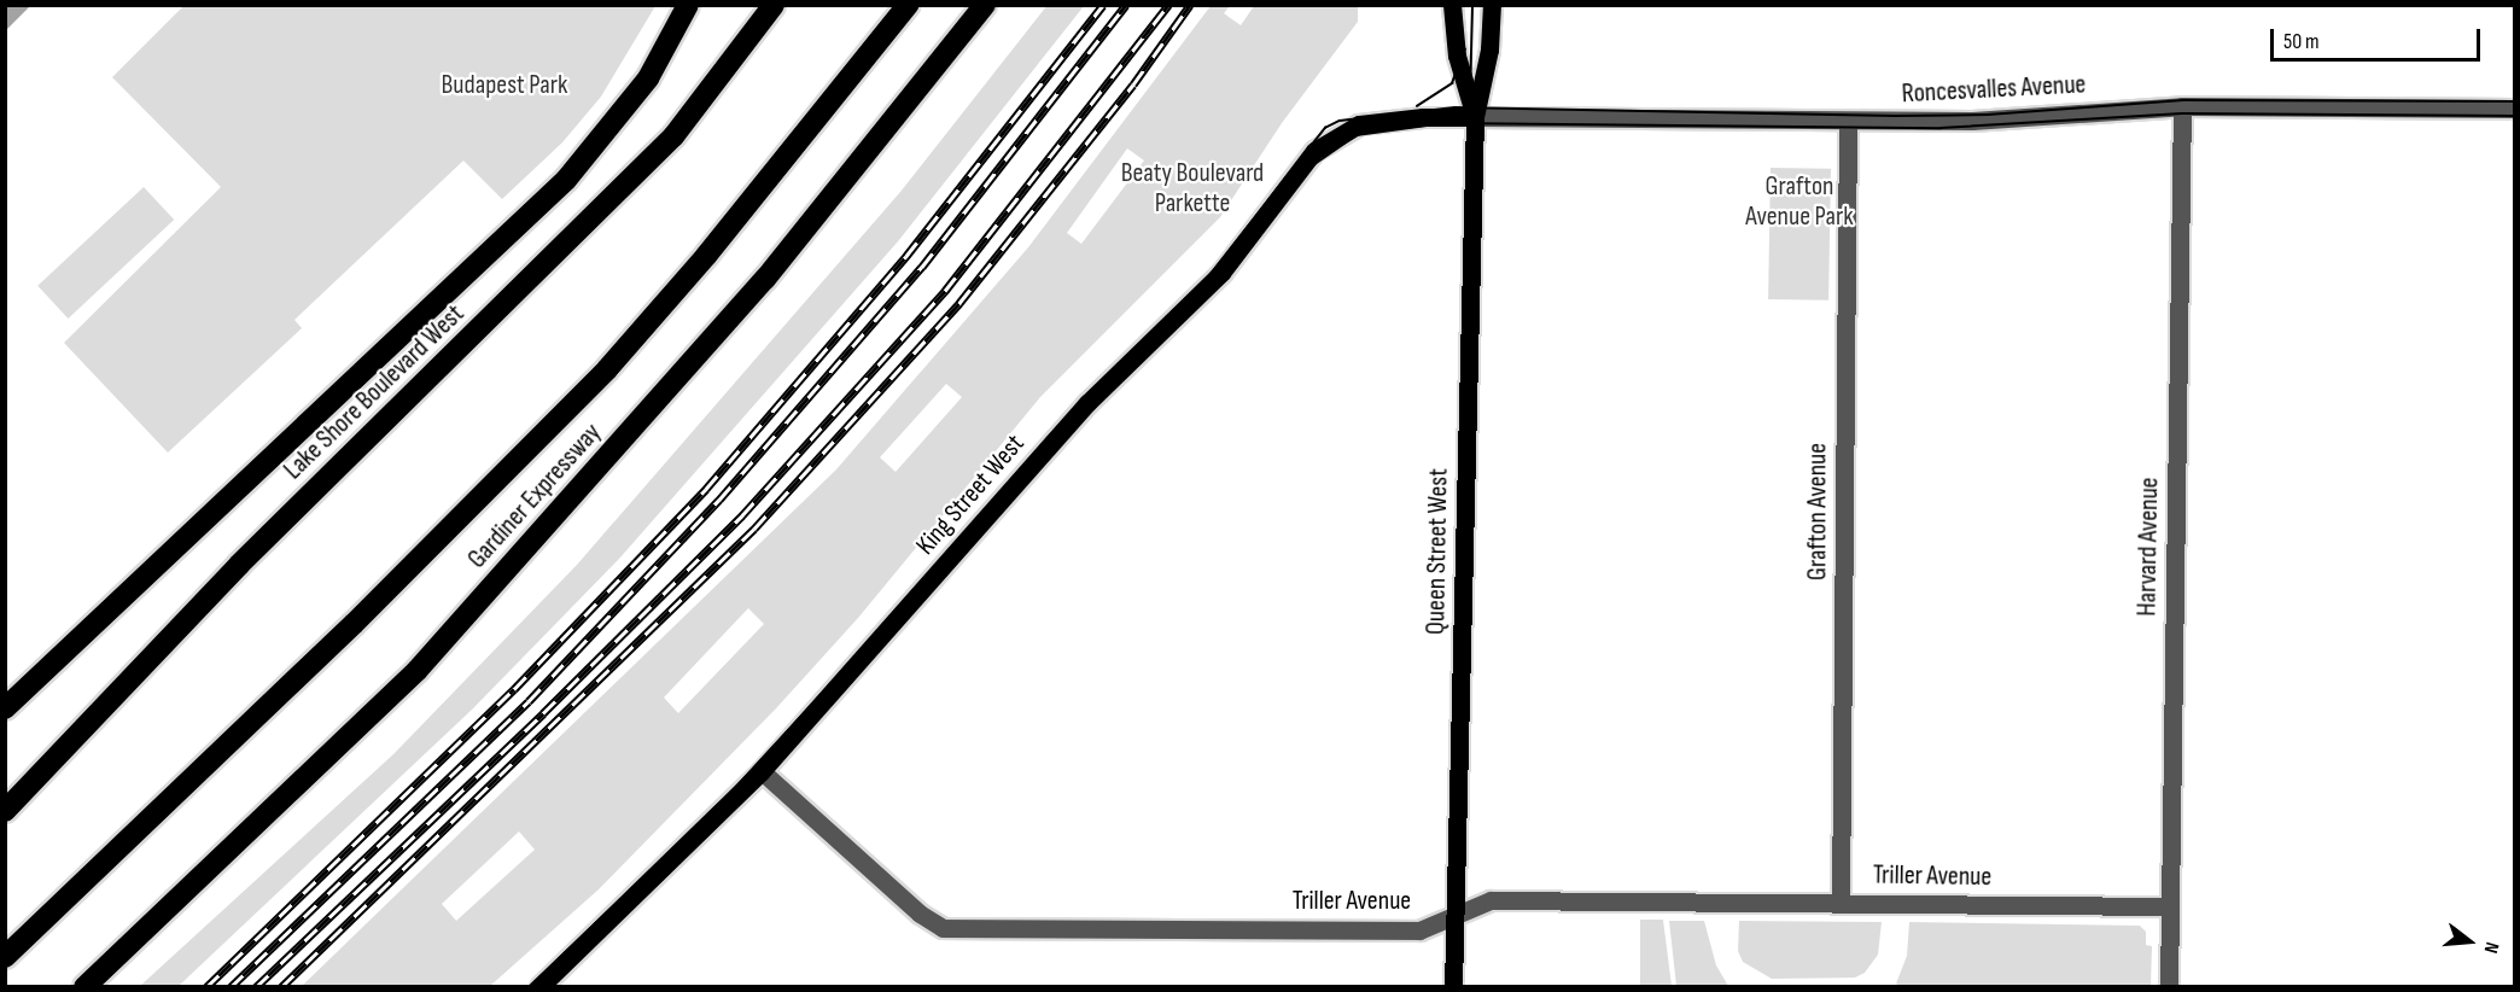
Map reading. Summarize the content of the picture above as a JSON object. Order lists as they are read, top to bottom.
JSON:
{
  "streets": {
    "highway": ["Lake Shore Boulevard West", "Gardiner Expressway"],
    "main road": ["King Street West", "Queen Street West"],
    "street": [
      "Roncesvalles Avenue",
      "Grafton Avenue",
      "Harvard Avenue",
      "Triller Avenue"
    ]
  },
  "crossings": [
    ["Roncesvalles Avenue", "King Street West"],
    ["Roncesvalles Avenue", "Grafton Avenue"],
    ["Roncesvalles Avenue", "Harvard Avenue"],
    ["Roncesvalles Avenue", "Queen Street West"],
    ["King Street West", "Queen Street West"],
    ["King Street West", "Triller Avenue"],
    ["Grafton Avenue", "Triller Avenue"],
    ["Harvard Avenue", "Triller Avenue"],
    ["Queen Street West", "Triller Avenue"]
  ],
  "parks": ["Budapest Park", "Beaty Boulevard Parkette", "Grafton Avenue Park"],
  "scale_bar": "50 m",
  "north": "right"
}
